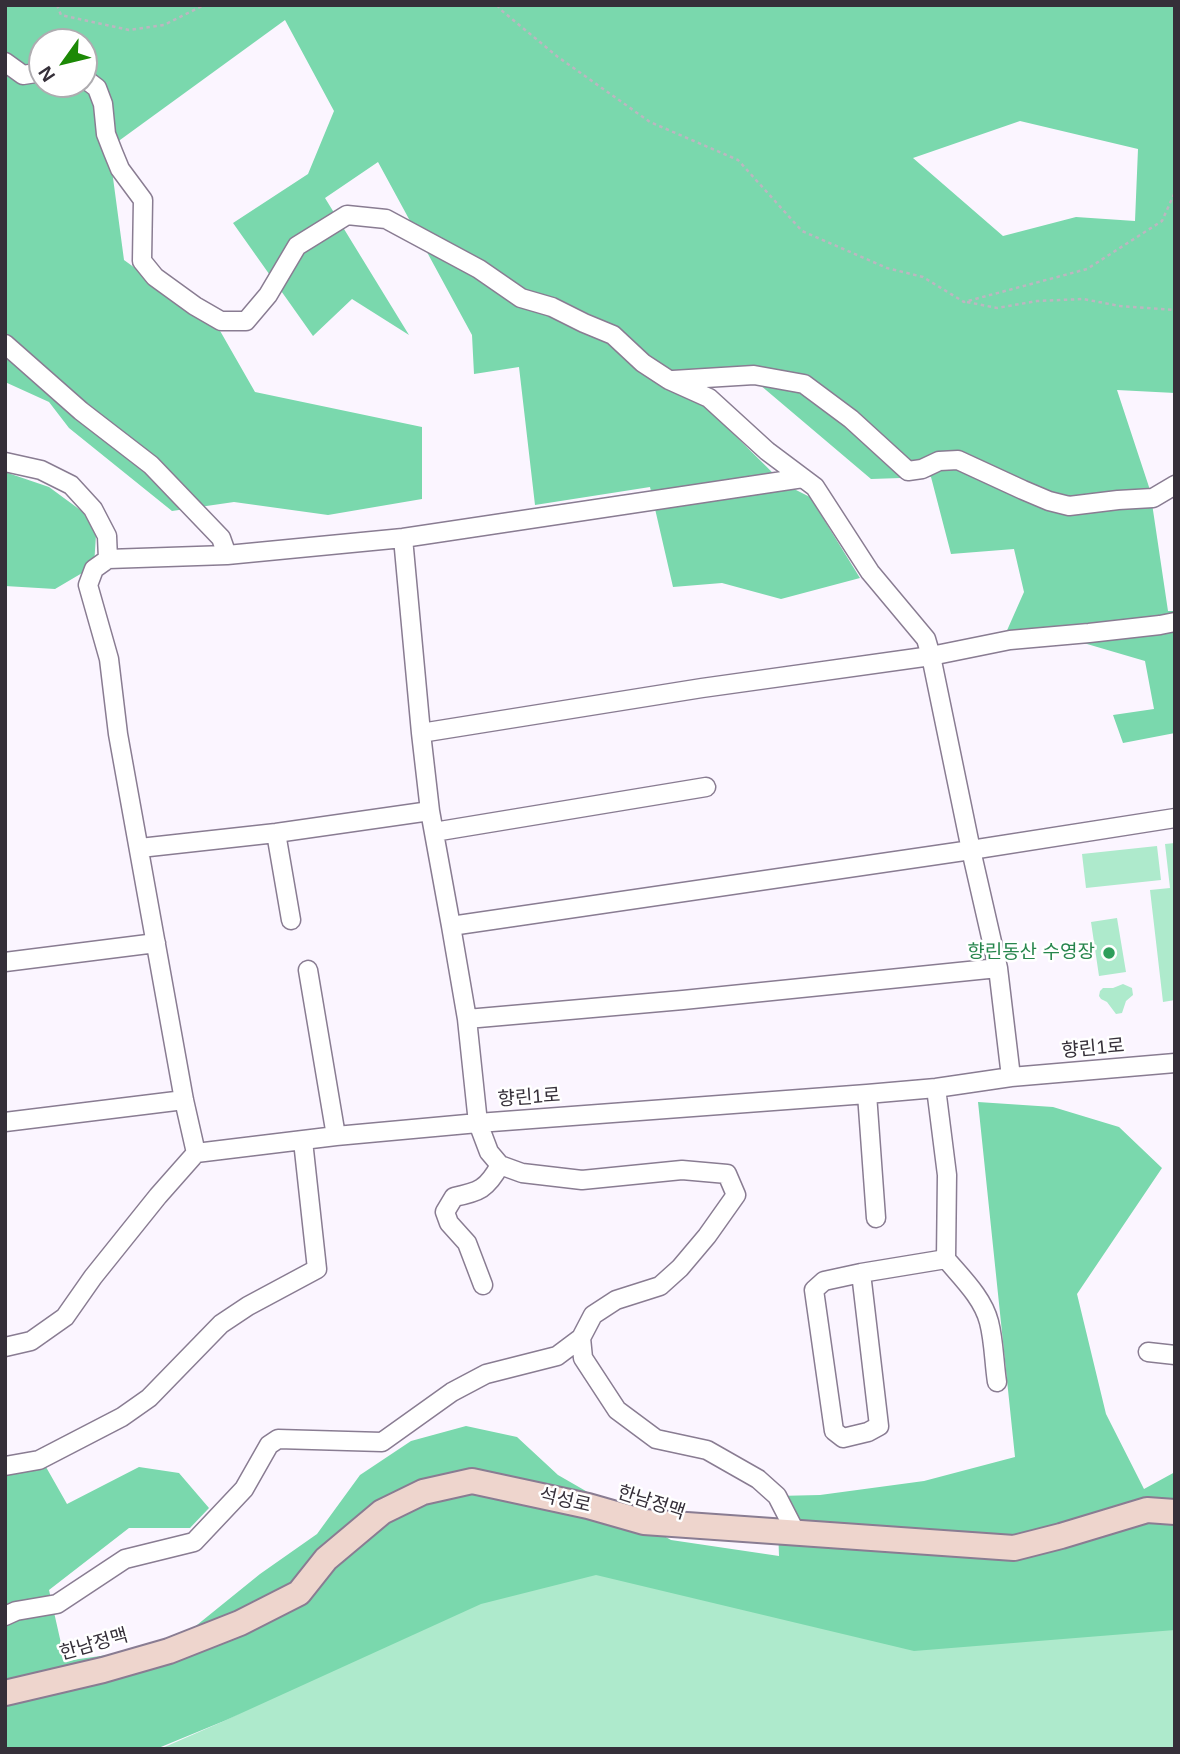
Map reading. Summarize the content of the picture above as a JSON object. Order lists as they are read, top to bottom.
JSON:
{
  "streets": {
    "street": ["향린1로", "석성로"]
  },
  "places": ["향린동산 수영장"],
  "north": "bottom left"
}
